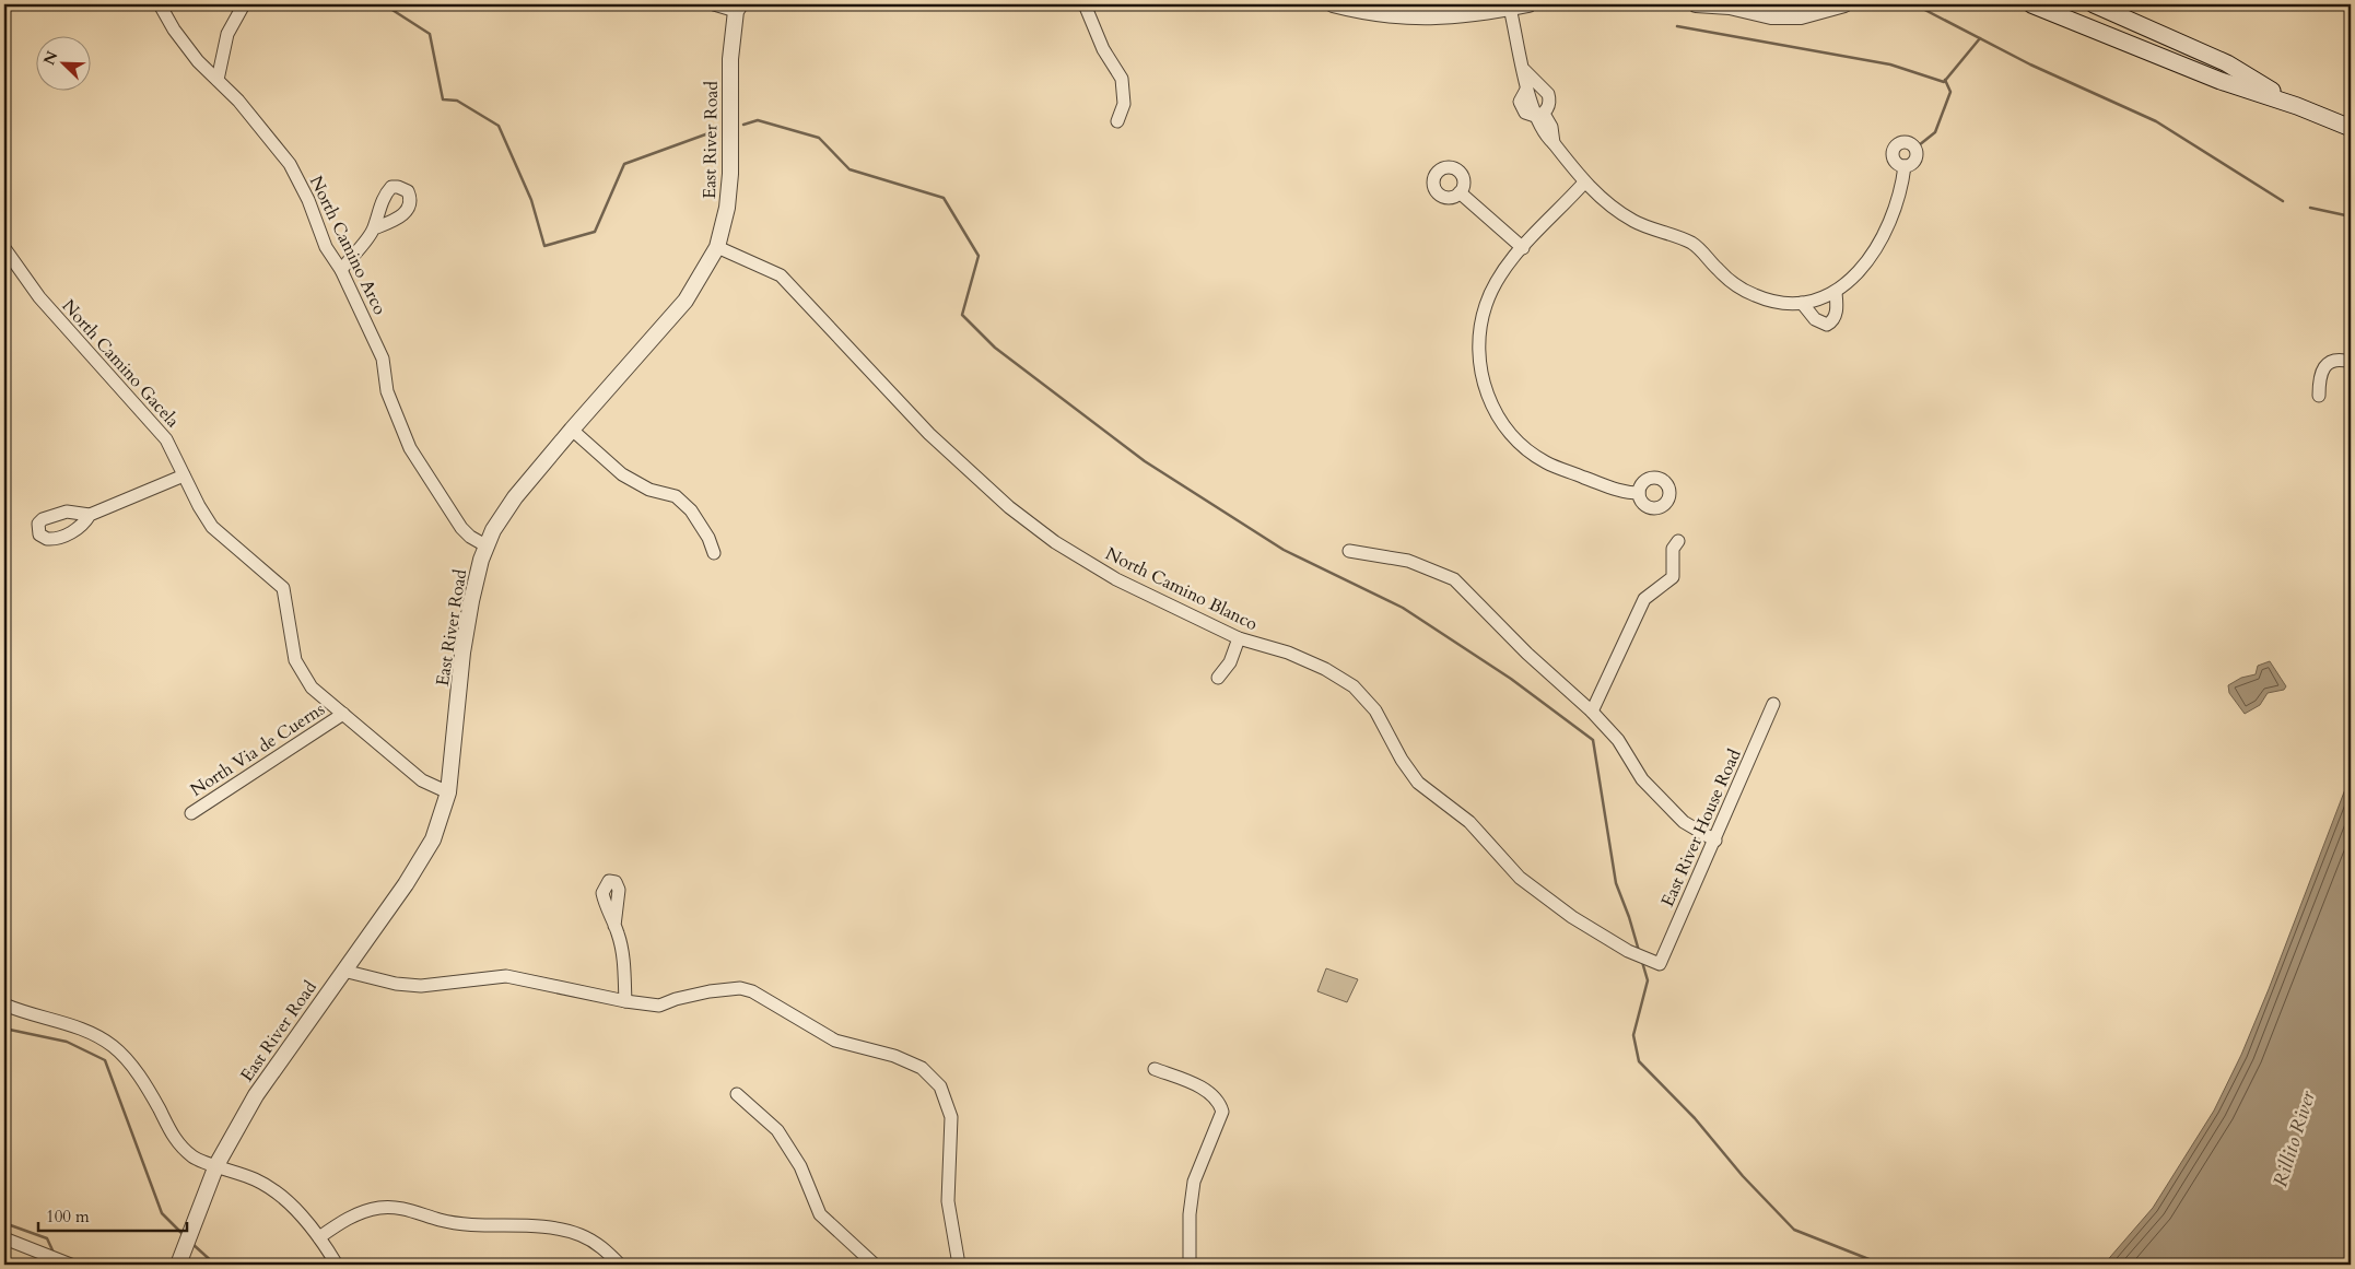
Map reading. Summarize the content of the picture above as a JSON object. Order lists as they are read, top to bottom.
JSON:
{
  "streets": {
    "street": [
      "East River Road",
      "North Camino Arco",
      "North Camino Gacela",
      "North Camino Blanco",
      "North Via de Cuerns",
      "East River House Road"
    ]
  },
  "crossings": [
    ["East River Road", "North Camino Arco"],
    ["East River Road", "North Camino Gacela"],
    ["East River Road", "North Camino Blanco"],
    ["North Camino Gacela", "North Via de Cuerns"],
    ["North Camino Blanco", "East River House Road"]
  ],
  "water": ["Rillito River"],
  "scale_bar": "100 m",
  "north": "top left"
}
